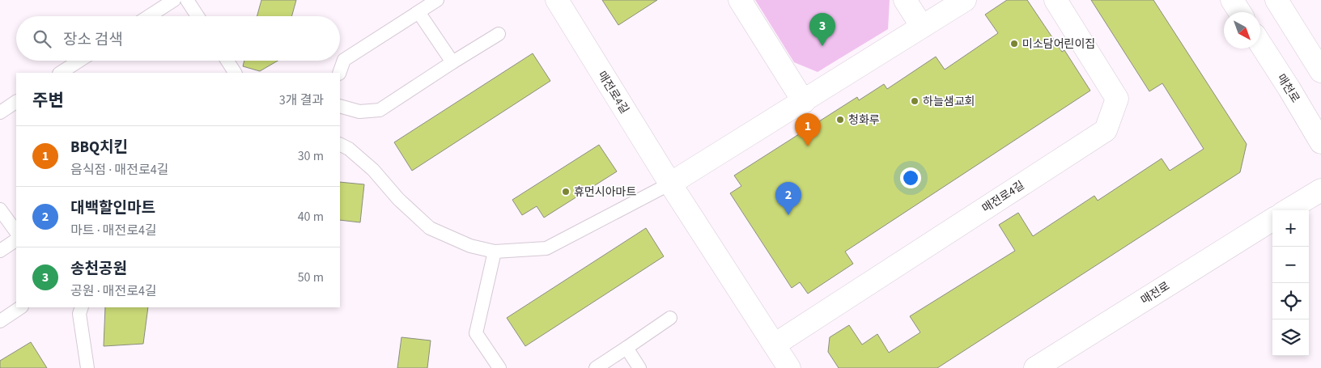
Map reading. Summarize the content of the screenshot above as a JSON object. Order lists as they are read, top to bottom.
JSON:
{
  "streets": {
    "street": ["매천로", "매전로4길", "매전로"]
  },
  "places": [
    "미소담어린이집",
    "하늘샘교회",
    "청화루",
    "휴먼시아마트"
  ],
  "north": "bottom right",
  "page": {
    "pins": ["3", "1", "2"],
    "search": "장소 검색",
    "heading": ["주변", "3개 결과"],
    "list": [
      {
        "mark": "1",
        "name": "BBQ치킨",
        "note": "음식점 · 매전로4길",
        "value": "30 m"
      },
      {
        "mark": "2",
        "name": "대백할인마트",
        "note": "마트 · 매전로4길",
        "value": "40 m"
      },
      {
        "mark": "3",
        "name": "송천공원",
        "note": "공원 · 매전로4길",
        "value": "50 m"
      }
    ],
    "map_buttons": ["+", "−"]
  }
}
